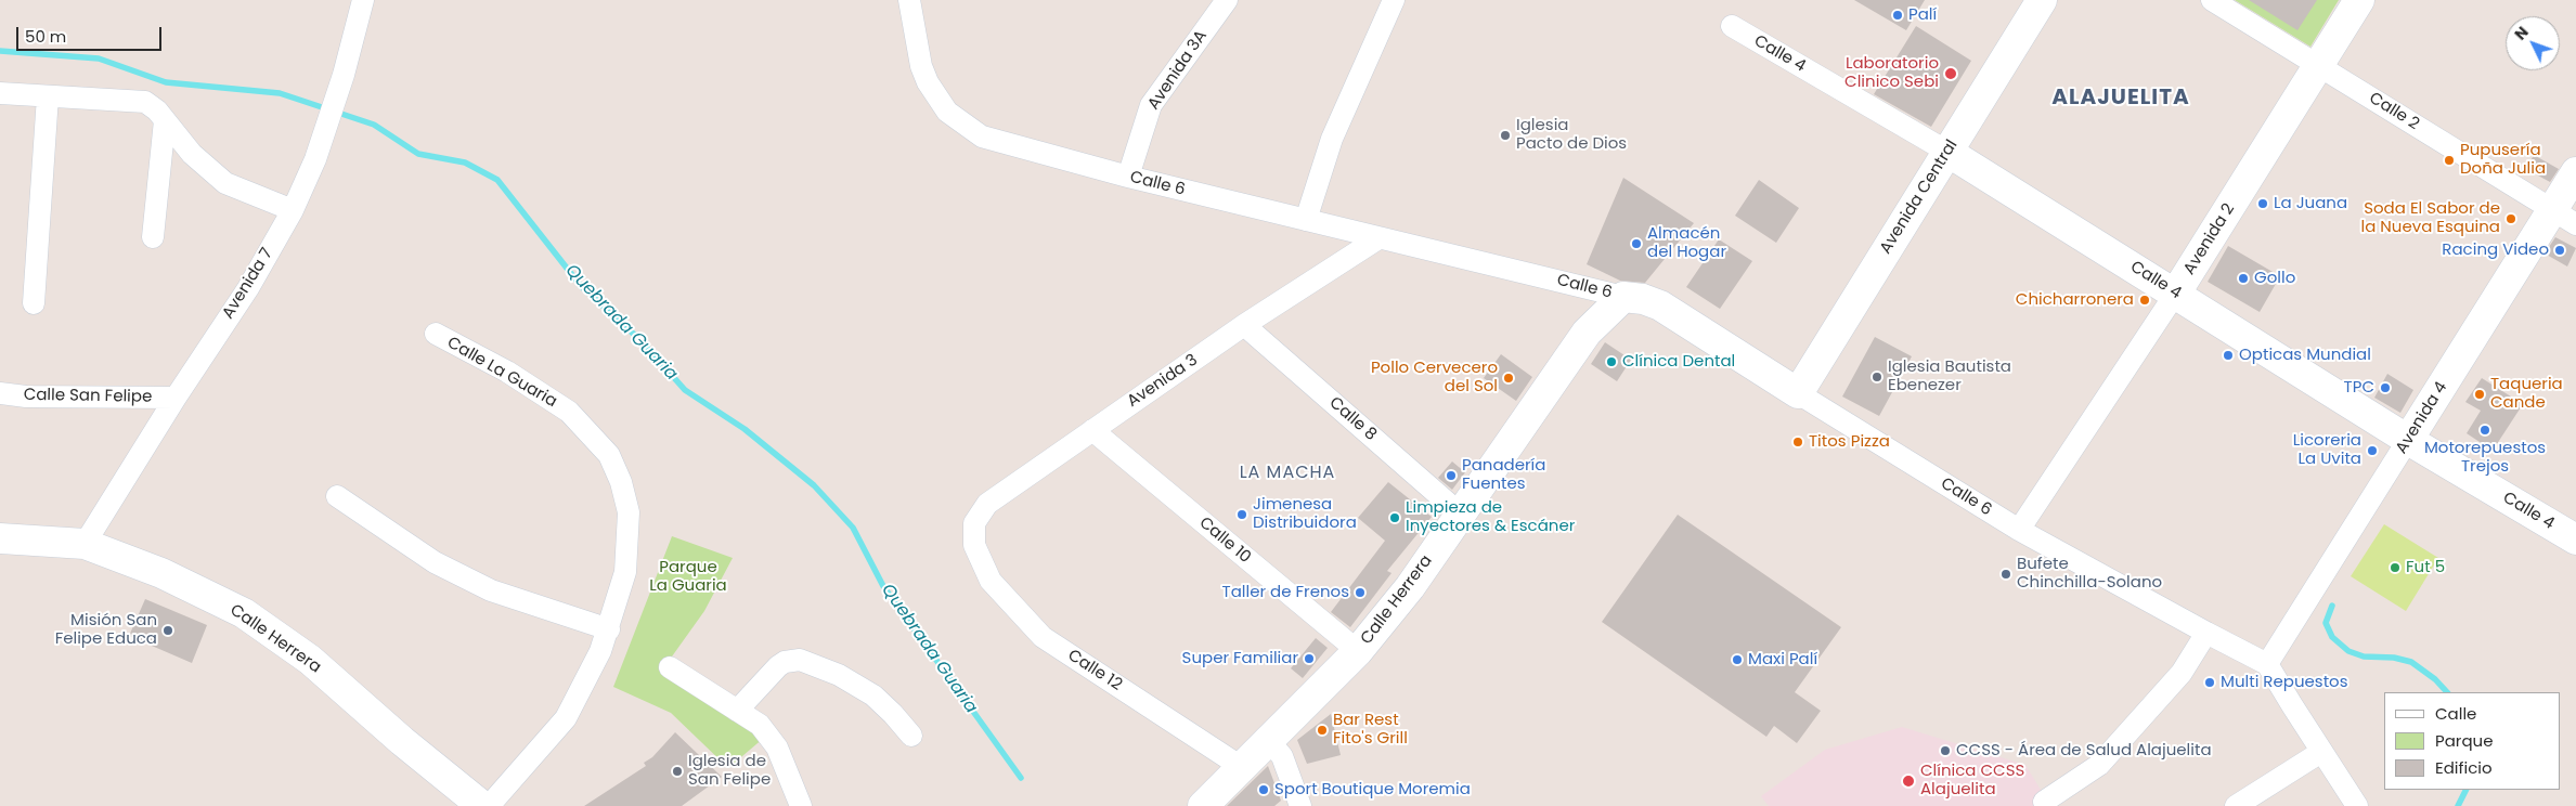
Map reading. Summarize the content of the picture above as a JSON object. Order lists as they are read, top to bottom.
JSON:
{
  "streets": {
    "street": [
      "Calle 4",
      "Avenida 3A",
      "Calle 2",
      "Calle 6",
      "Avenida Central",
      "Avenida 2",
      "Avenida 7",
      "Calle La Guaria",
      "Avenida 3",
      "Calle San Felipe",
      "Avenida 4",
      "Calle 8",
      "Calle 10",
      "Calle Herrera",
      "Calle 12"
    ]
  },
  "crossings": [
    ["Calle 4", "Avenida Central"],
    ["Calle 4", "Avenida 2"],
    ["Calle 4", "Avenida 4"],
    ["Avenida 3A", "Calle 6"],
    ["Calle 2", "Avenida 2"],
    ["Calle 2", "Avenida 4"],
    ["Calle 6", "Avenida Central"],
    ["Calle 6", "Avenida 2"],
    ["Calle 6", "Avenida 3"],
    ["Calle 6", "Avenida 4"],
    ["Calle 6", "Calle Herrera"],
    ["Avenida 7", "Calle San Felipe"],
    ["Avenida 7", "Calle Herrera"],
    ["Avenida 3", "Calle 8"],
    ["Avenida 3", "Calle 10"],
    ["Avenida 3", "Calle 12"],
    ["Calle 8", "Calle Herrera"],
    ["Calle 10", "Calle Herrera"],
    ["Calle Herrera", "Calle 12"]
  ],
  "districts": ["ALAJUELITA", "LA MACHA"],
  "water": ["Quebrada Guaria"],
  "parks": ["Parque La Guaria"],
  "places": [
    "Palí",
    "Laboratorio Clinico Sebi",
    "Iglesia Pacto de Dios",
    "Pupusería Doña Julia",
    "La Juana",
    "Soda El Sabor de la Nueva Esquina",
    "Almacén del Hogar",
    "Racing Video",
    "Gollo",
    "Chicharronera",
    "Opticas Mundial",
    "Clínica Dental",
    "Iglesia Bautista Ebenezer",
    "Pollo Cervecero del Sol",
    "TPC",
    "Taqueria Cande",
    "Motorepuestos Trejos",
    "Titos Pizza",
    "Licoreria La Uvita",
    "Panadería Fuentes",
    "Jimenesa Distribuidora",
    "Limpieza de Inyectores & Escáner",
    "Fut 5",
    "Bufete Chinchilla-Solano",
    "Taller de Frenos",
    "Misión San Felipe Educa",
    "Super Familiar",
    "Maxi Palí",
    "Multi Repuestos",
    "Bar Rest Fito's Grill",
    "CCSS - Área de Salud Alajuelita",
    "Iglesia de San Felipe",
    "Clínica CCSS Alajuelita",
    "Sport Boutique Moremia"
  ],
  "legend": ["Calle", "Parque", "Edificio"],
  "scale_bar": "50 m",
  "north": "top left"
}
